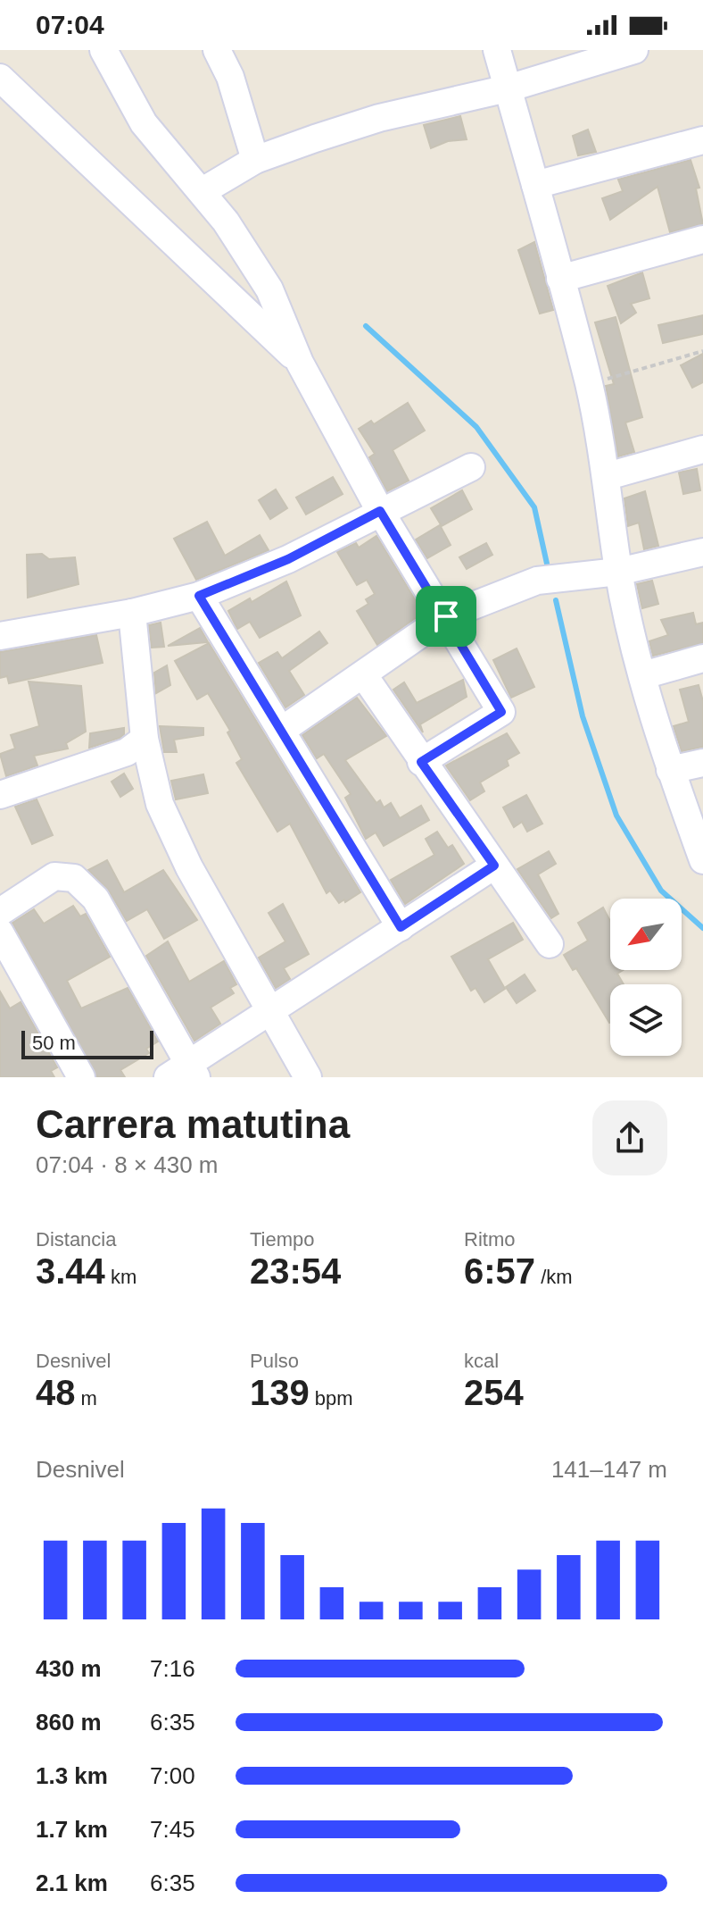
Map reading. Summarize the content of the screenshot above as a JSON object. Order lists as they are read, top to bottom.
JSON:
{
  "scale_bar": "50 m",
  "north": "bottom left",
  "page": {
    "status": "07:04",
    "scale": "50 m",
    "heading": ["Carrera matutina", "07:04 · 8 × 430 m"],
    "stats": [
      ["Distancia", "3.44 km"],
      ["Tiempo", "23:54"],
      ["Ritmo", "6:57 /km"],
      ["Desnivel", "48 m"],
      ["Pulso", "139 bpm"],
      ["kcal", "254"]
    ],
    "chart": ["Desnivel", "141–147 m"],
    "list": [
      {
        "name": "430 m",
        "note": "7:16"
      },
      {
        "name": "860 m",
        "note": "6:35"
      },
      {
        "name": "1.3 km",
        "note": "7:00"
      },
      {
        "name": "1.7 km",
        "note": "7:45"
      },
      {
        "name": "2.1 km",
        "note": "6:35"
      }
    ]
  }
}
